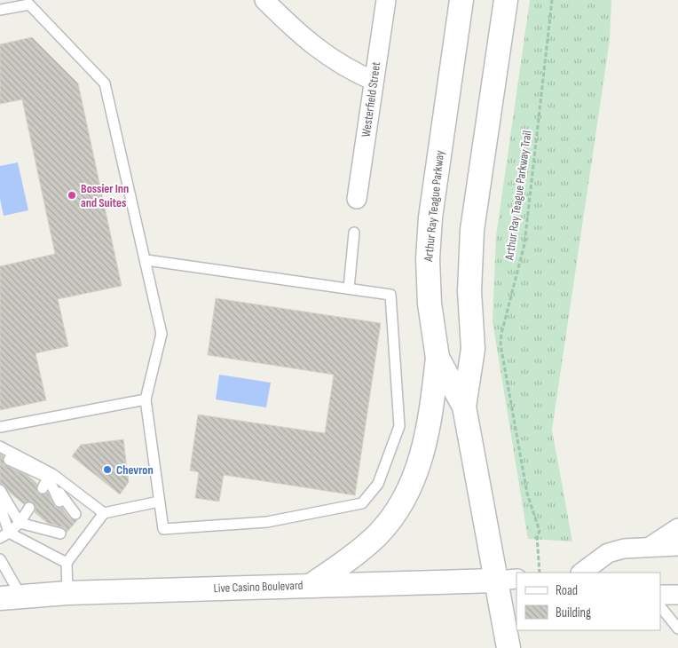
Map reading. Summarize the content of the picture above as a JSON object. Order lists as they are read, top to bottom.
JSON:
{
  "streets": {
    "street": ["Westerfield Street", "Arthur Ray Teague Parkway", "Live Casino Boulevard"],
    "path": ["Arthur Ray Teague Parkway Trail"]
  },
  "crossings": [
    ["Arthur Ray Teague Parkway", "Live Casino Boulevard"]
  ],
  "places": ["Bossier Inn and Suites", "Chevron"],
  "legend": ["Road", "Building"]
}
